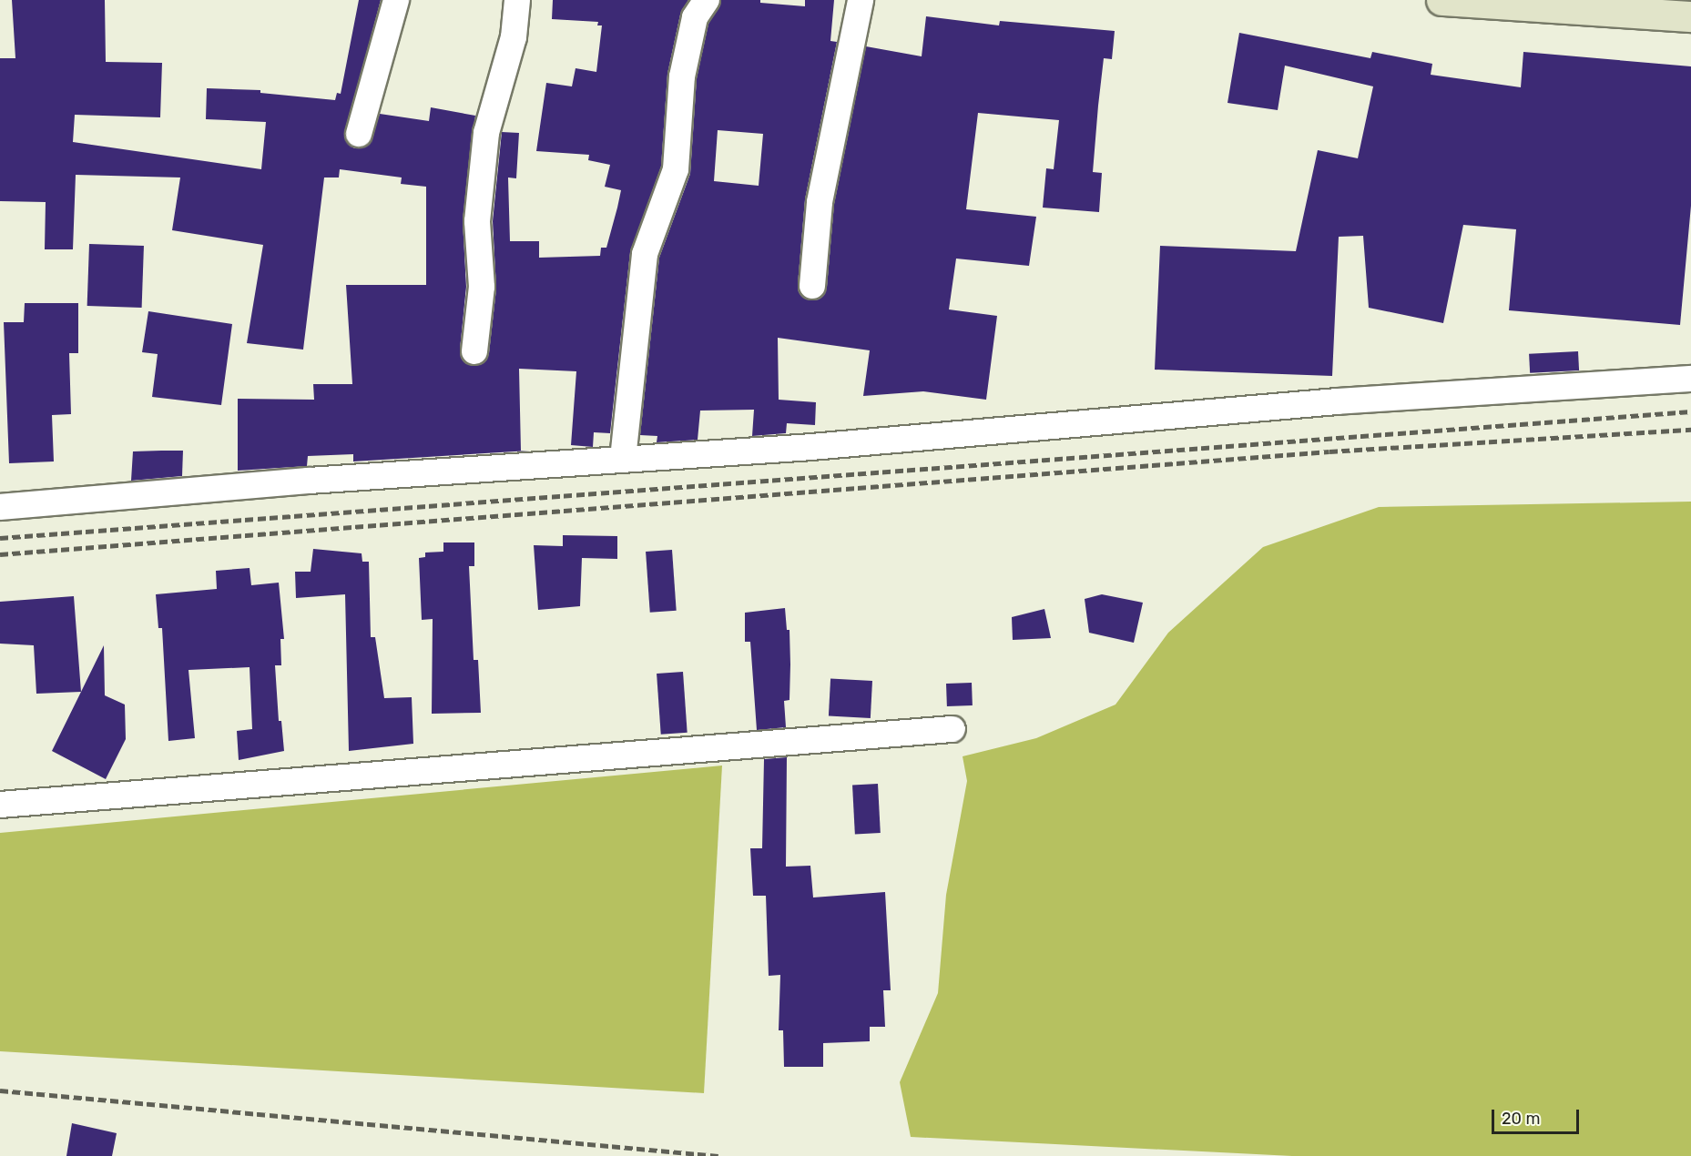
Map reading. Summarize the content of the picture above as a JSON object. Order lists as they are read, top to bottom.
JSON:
{
  "scale_bar": "20 m"
}
